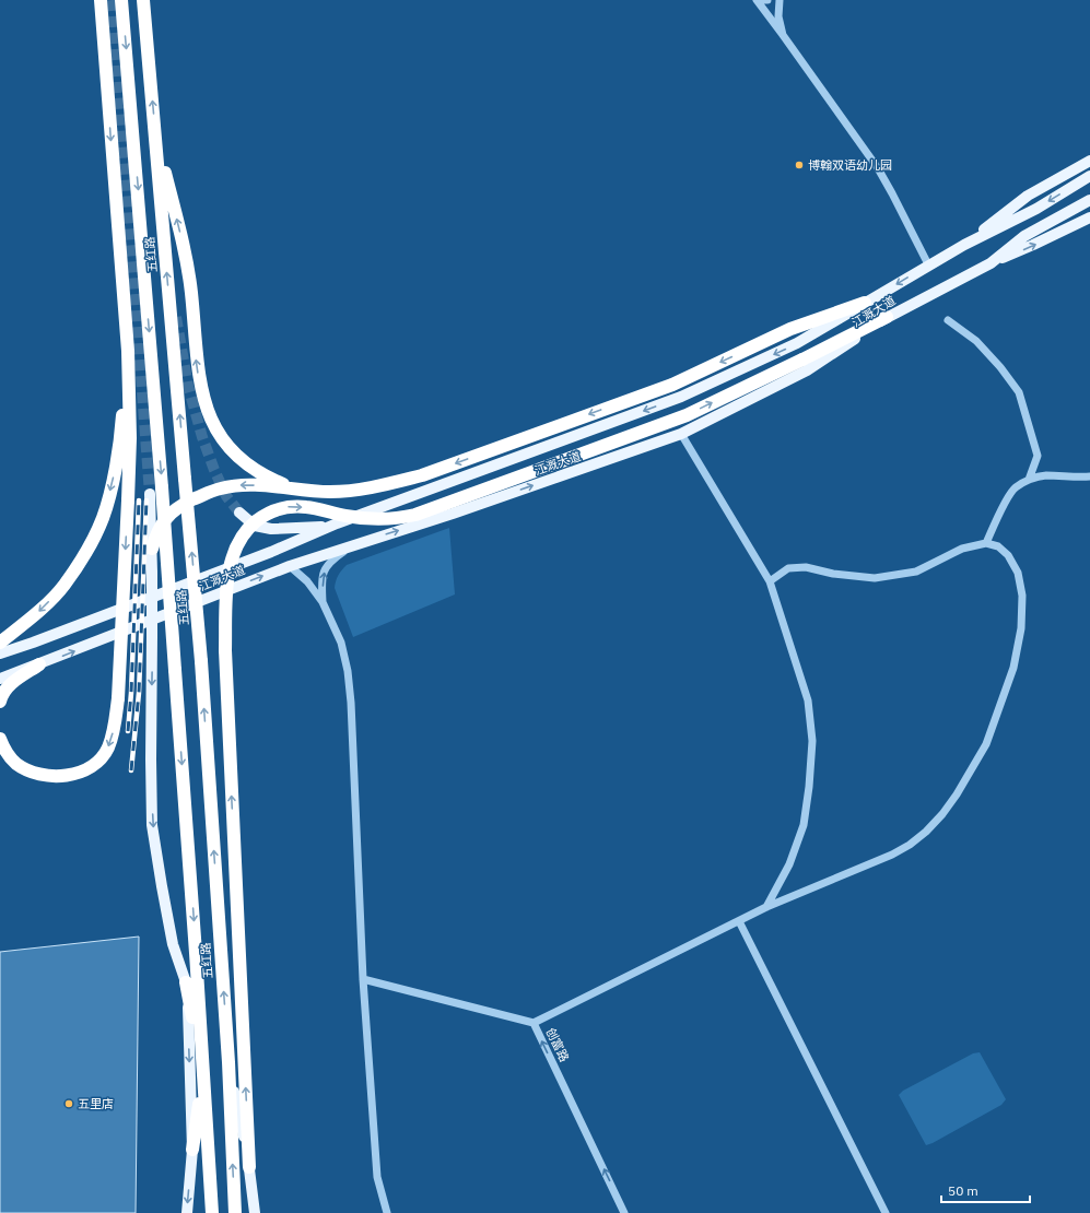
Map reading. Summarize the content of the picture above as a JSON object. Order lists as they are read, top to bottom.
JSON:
{
  "streets": {
    "highway": ["五红路"],
    "main road": ["江溉大道"],
    "street": ["创富路"]
  },
  "one_way": ["创富路"],
  "places": ["博翰双语幼儿园", "五里店"],
  "scale_bar": "50 m"
}
